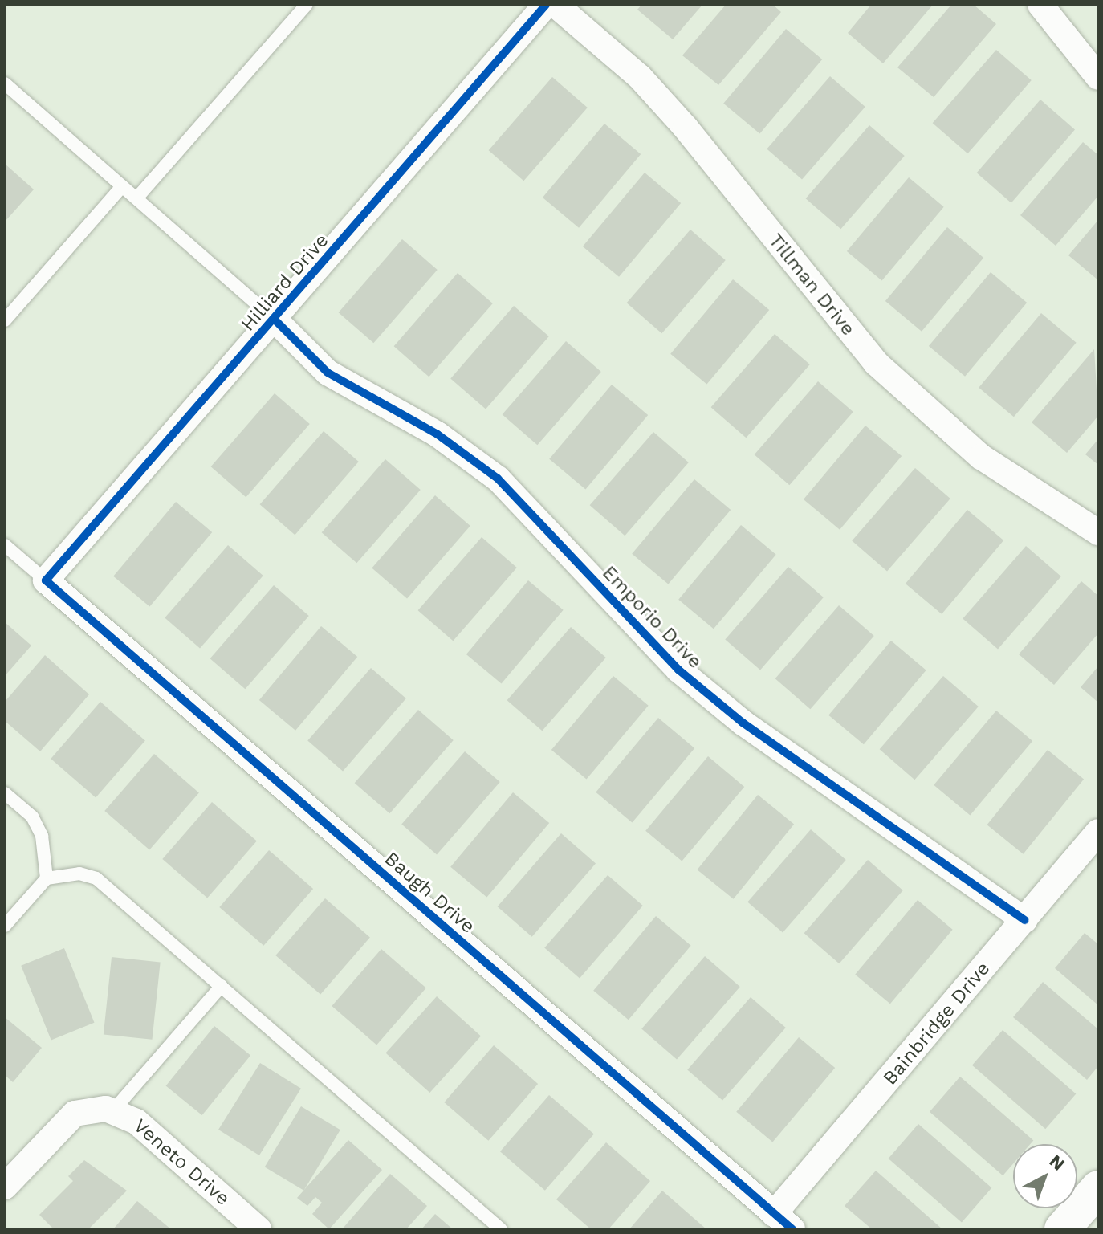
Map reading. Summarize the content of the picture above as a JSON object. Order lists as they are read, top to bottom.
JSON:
{
  "streets": {
    "street": [
      "Hilliard Drive",
      "Tillman Drive",
      "Emporio Drive",
      "Baugh Drive",
      "Bainbridge Drive",
      "Veneto Drive"
    ]
  },
  "crossings": [
    ["Hilliard Drive", "Emporio Drive"],
    ["Hilliard Drive", "Baugh Drive"],
    ["Emporio Drive", "Bainbridge Drive"],
    ["Baugh Drive", "Bainbridge Drive"]
  ],
  "north": "top right"
}
